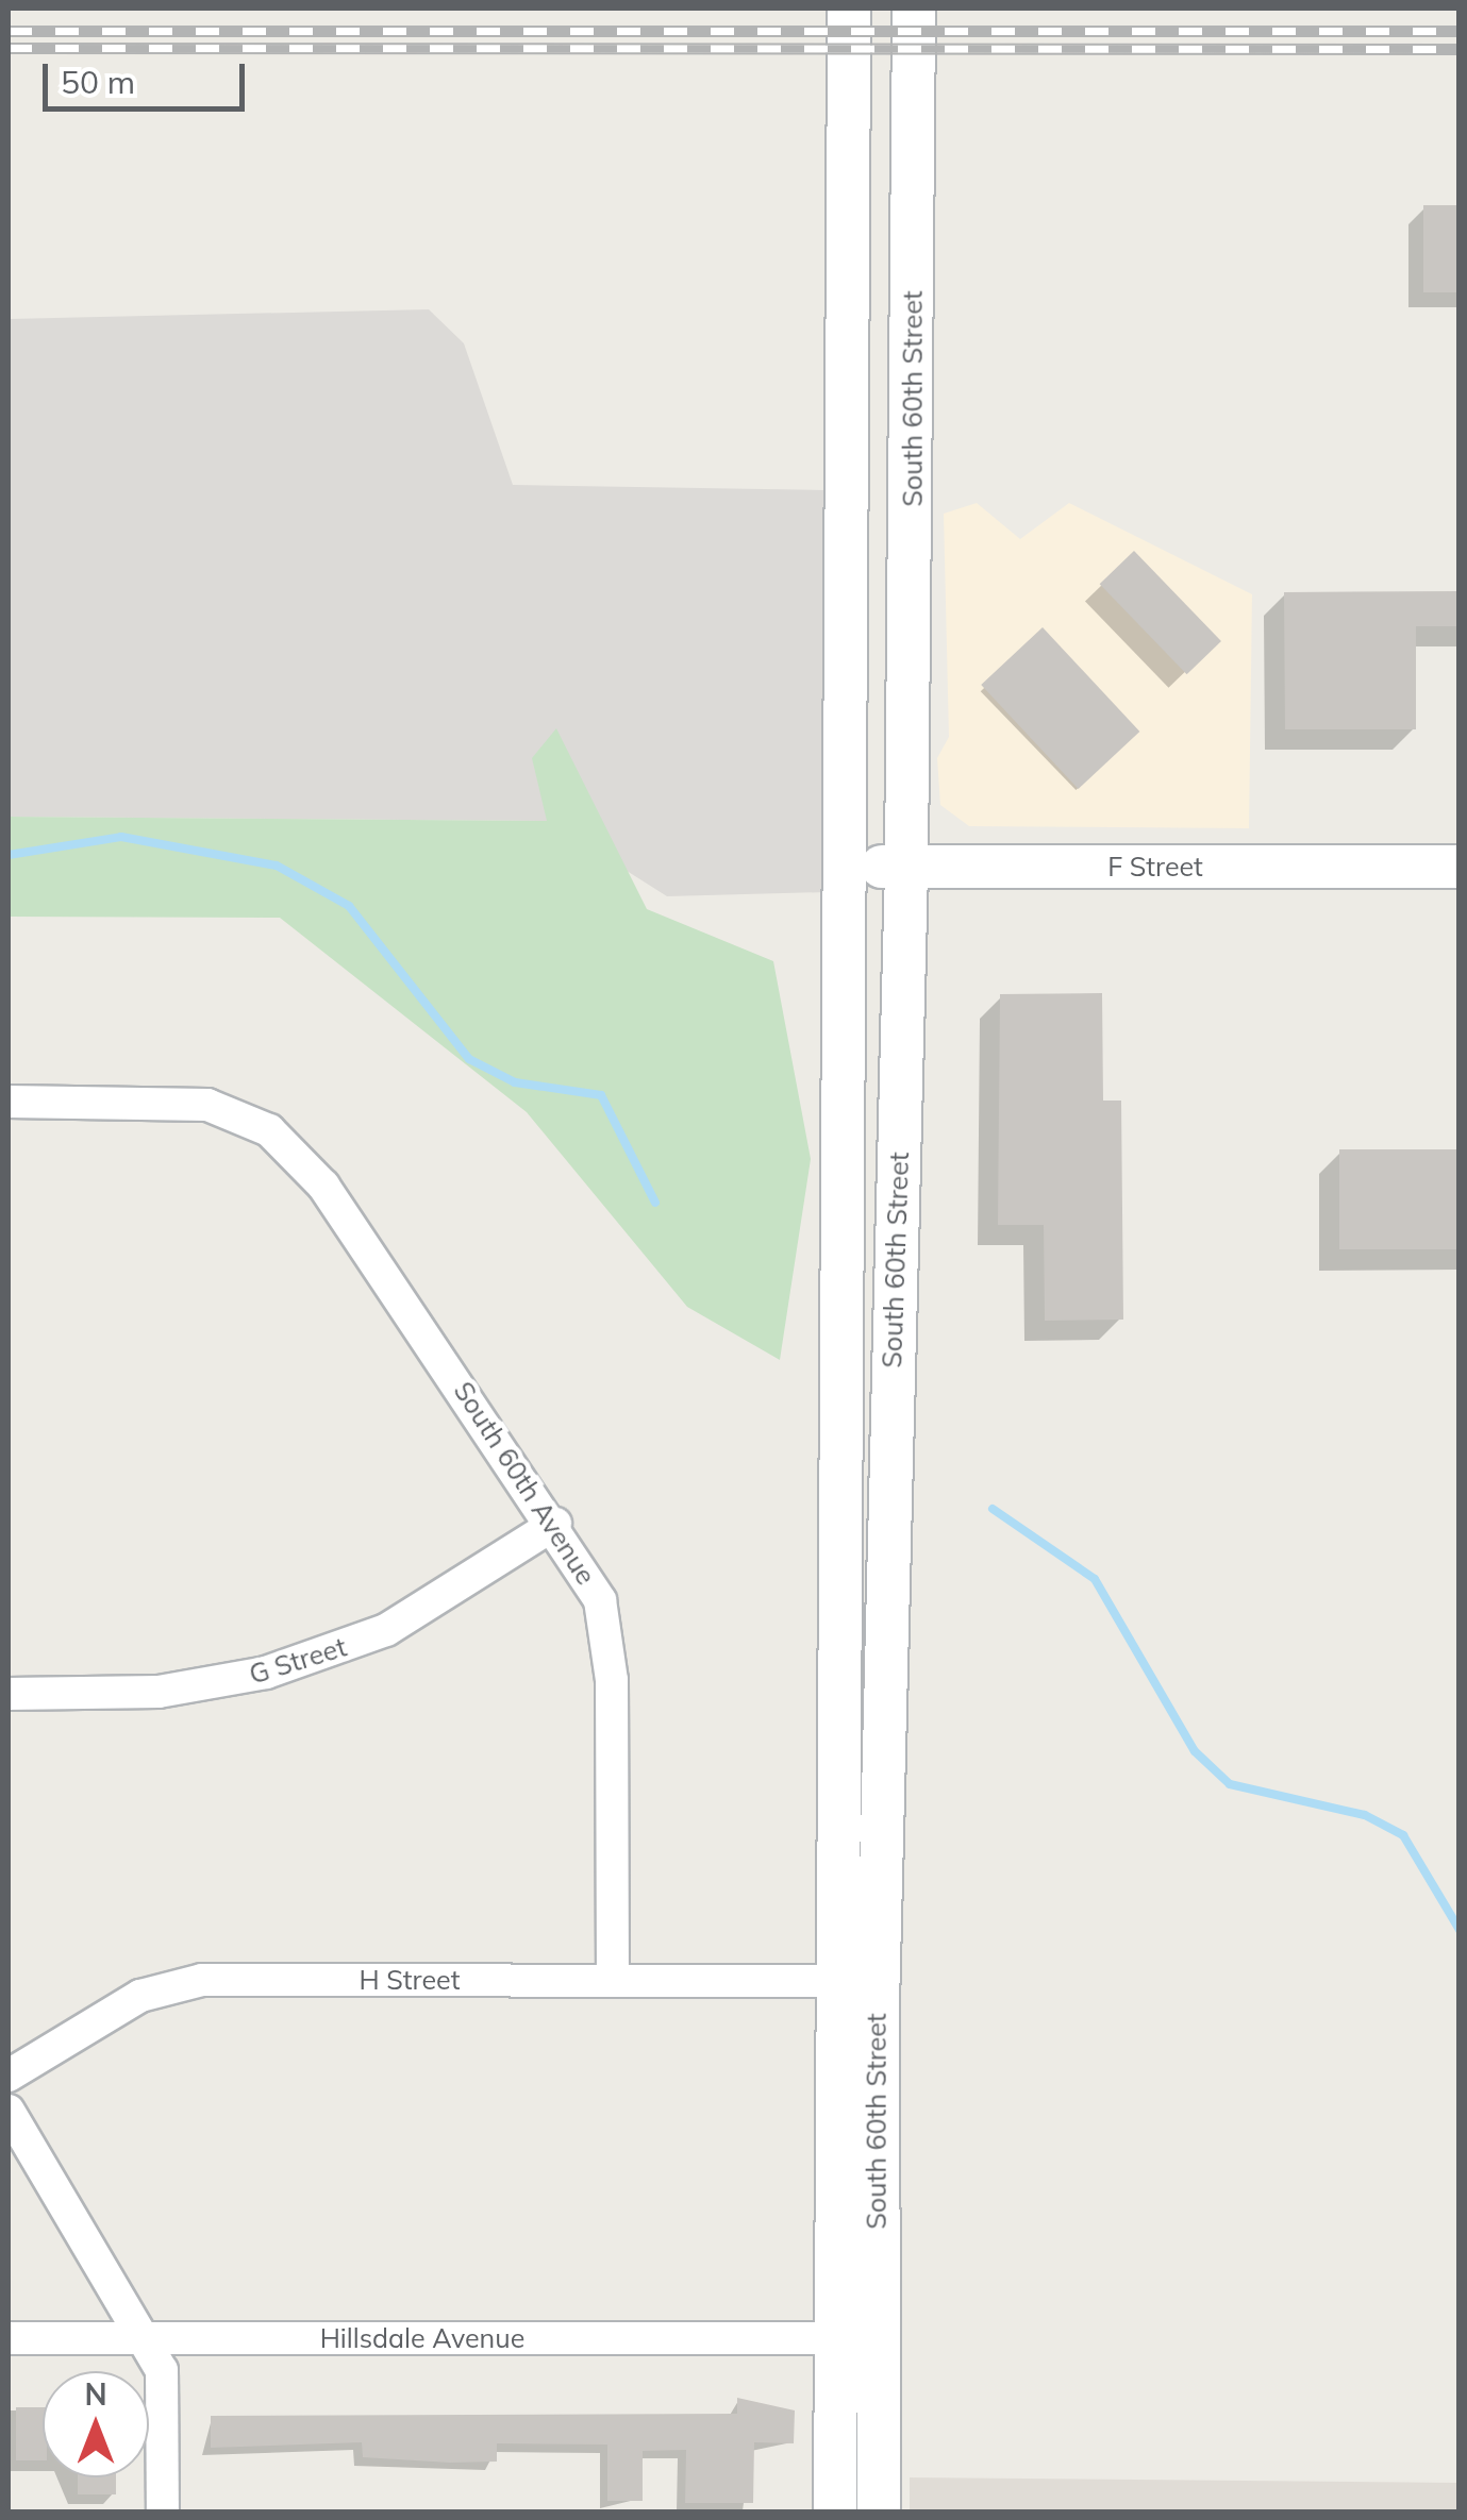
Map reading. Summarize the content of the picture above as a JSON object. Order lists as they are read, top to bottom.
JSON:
{
  "streets": {
    "main road": ["South 60th Street", "F Street"],
    "street": [
      "South 60th Avenue",
      "G Street",
      "H Street",
      "Hillsdale Avenue"
    ]
  },
  "crossings": [
    ["South 60th Street", "F Street"],
    ["South 60th Street", "H Street"],
    ["South 60th Street", "Hillsdale Avenue"],
    ["South 60th Avenue", "G Street"],
    ["South 60th Avenue", "H Street"]
  ],
  "scale_bar": "50 m",
  "north": "top"
}
